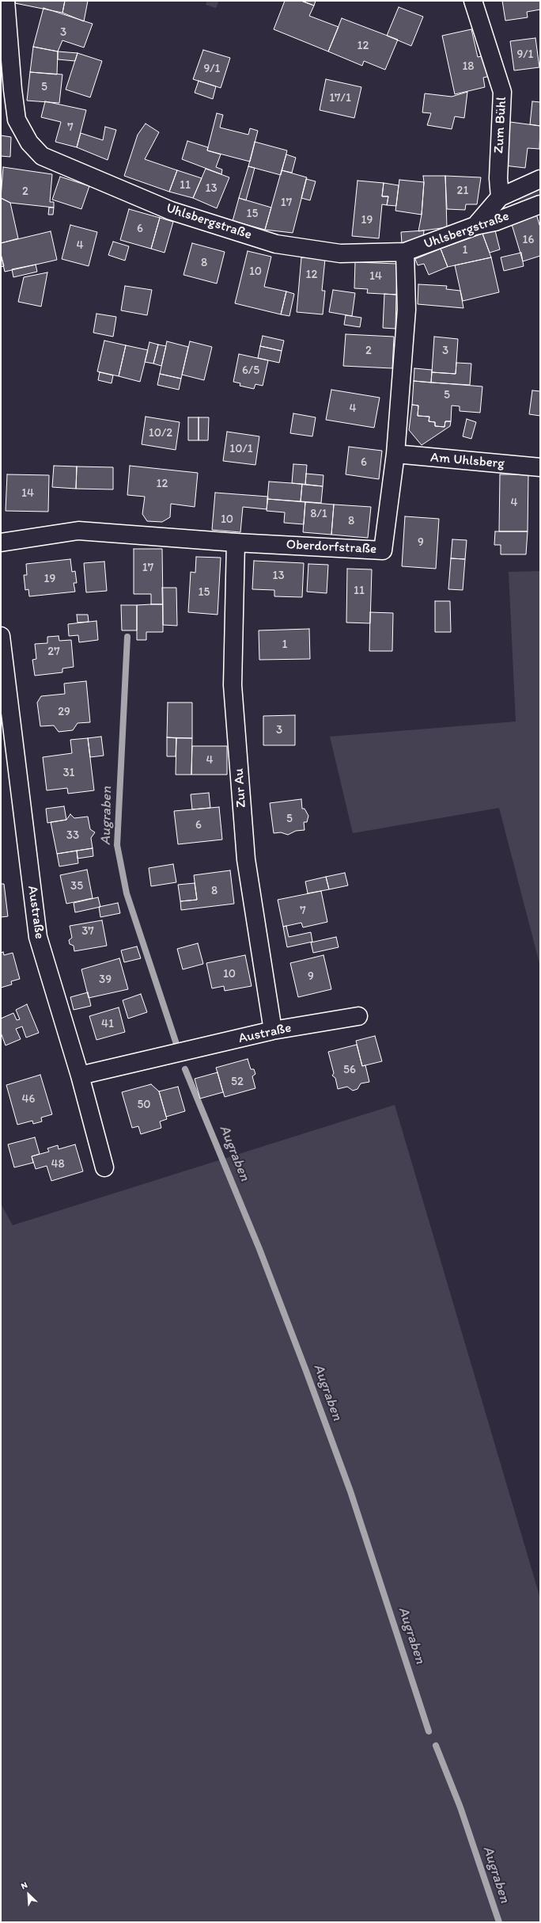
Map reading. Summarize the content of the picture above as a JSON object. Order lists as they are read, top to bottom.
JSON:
{
  "streets": {
    "street": [
      "Zum Bühl",
      "Uhlsbergstraße",
      "Am Uhlsberg",
      "Oberdorfstraße",
      "Zur Au",
      "Austraße"
    ]
  },
  "crossings": [
    ["Uhlsbergstraße", "Oberdorfstraße"],
    ["Am Uhlsberg", "Oberdorfstraße"],
    ["Oberdorfstraße", "Zur Au"],
    ["Zur Au", "Austraße"]
  ],
  "water": ["Augraben"],
  "house_numbers": [
    "3",
    "12",
    "9/1",
    "18",
    "9/1",
    "5",
    "17/1",
    "7",
    "11",
    "13",
    "21",
    "2",
    "17",
    "15",
    "19",
    "6",
    "16",
    "4",
    "1",
    "8",
    "10",
    "12",
    "14",
    "2",
    "3",
    "6/5",
    "5",
    "4",
    "10/2",
    "10/1",
    "6",
    "12",
    "14",
    "4",
    "8/1",
    "10",
    "8",
    "9",
    "17",
    "13",
    "19",
    "11",
    "15",
    "1",
    "27",
    "29",
    "3",
    "4",
    "31",
    "5",
    "6",
    "33",
    "35",
    "8",
    "7",
    "37",
    "10",
    "9",
    "39",
    "41",
    "56",
    "52",
    "46",
    "50",
    "48"
  ],
  "north": "top left"
}
